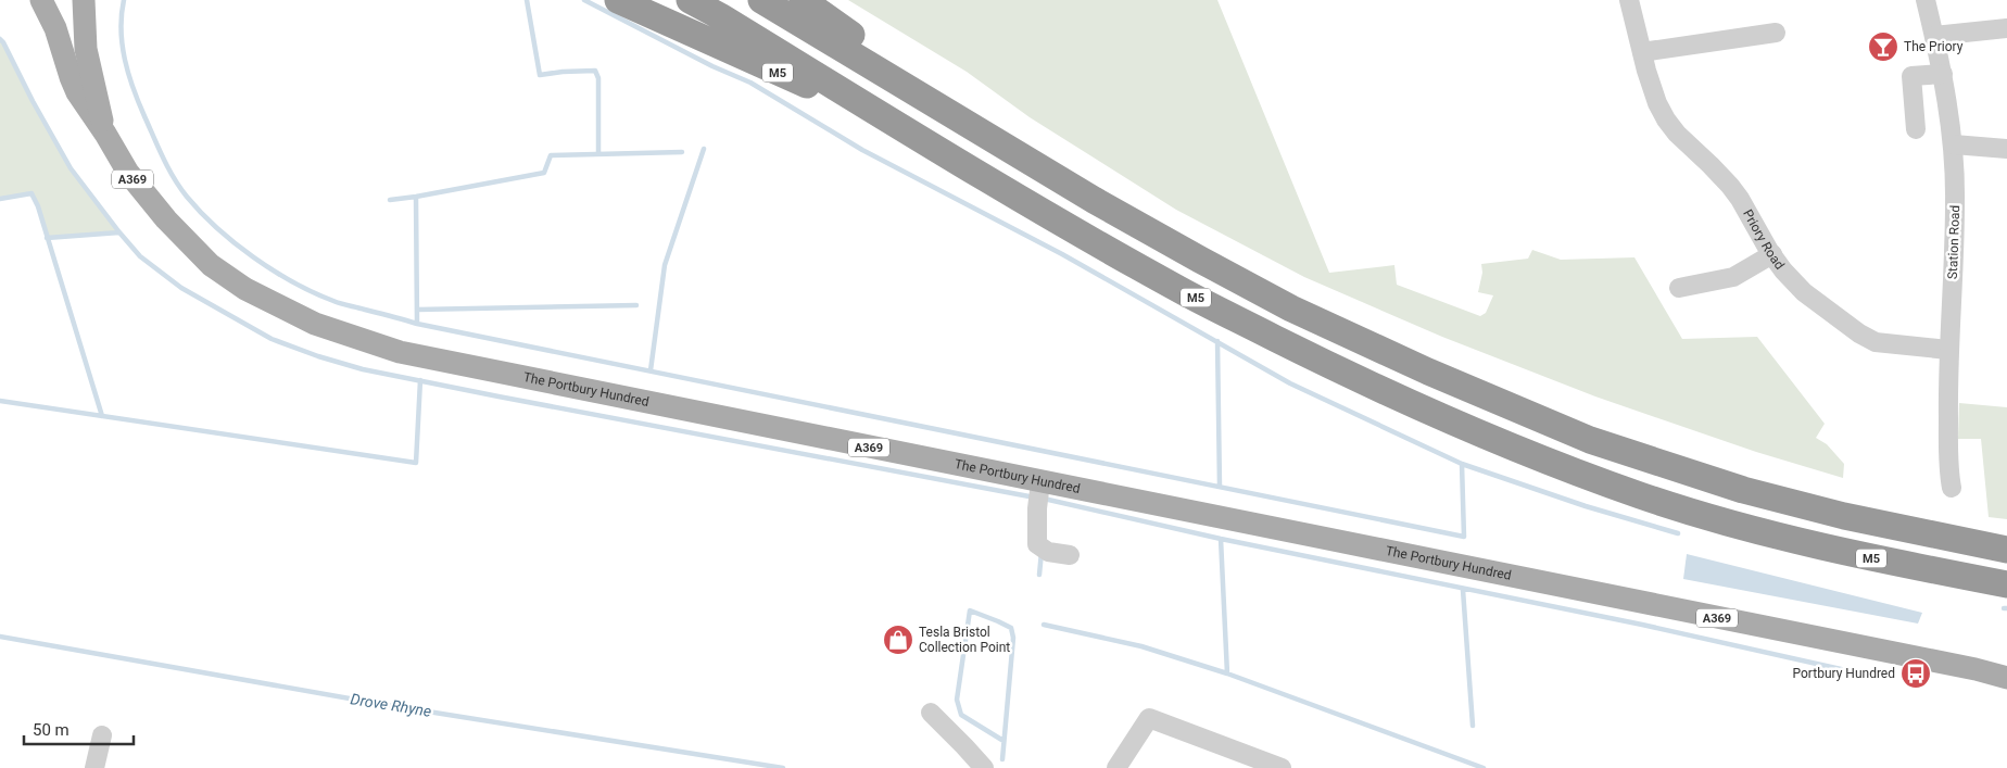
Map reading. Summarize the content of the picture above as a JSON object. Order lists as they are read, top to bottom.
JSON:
{
  "streets": {
    "highway": ["M5"],
    "main road": ["A369", "The Portbury Hundred"],
    "street": ["Priory Road", "Station Road"]
  },
  "crossings": [
    ["Priory Road", "Station Road"]
  ],
  "water": ["Drove Rhyne"],
  "places": {
    "bar": ["The Priory"],
    "shop": ["Tesla Bristol Collection Point"],
    "bus stop": ["Portbury Hundred"]
  },
  "scale_bar": "50 m"
}
